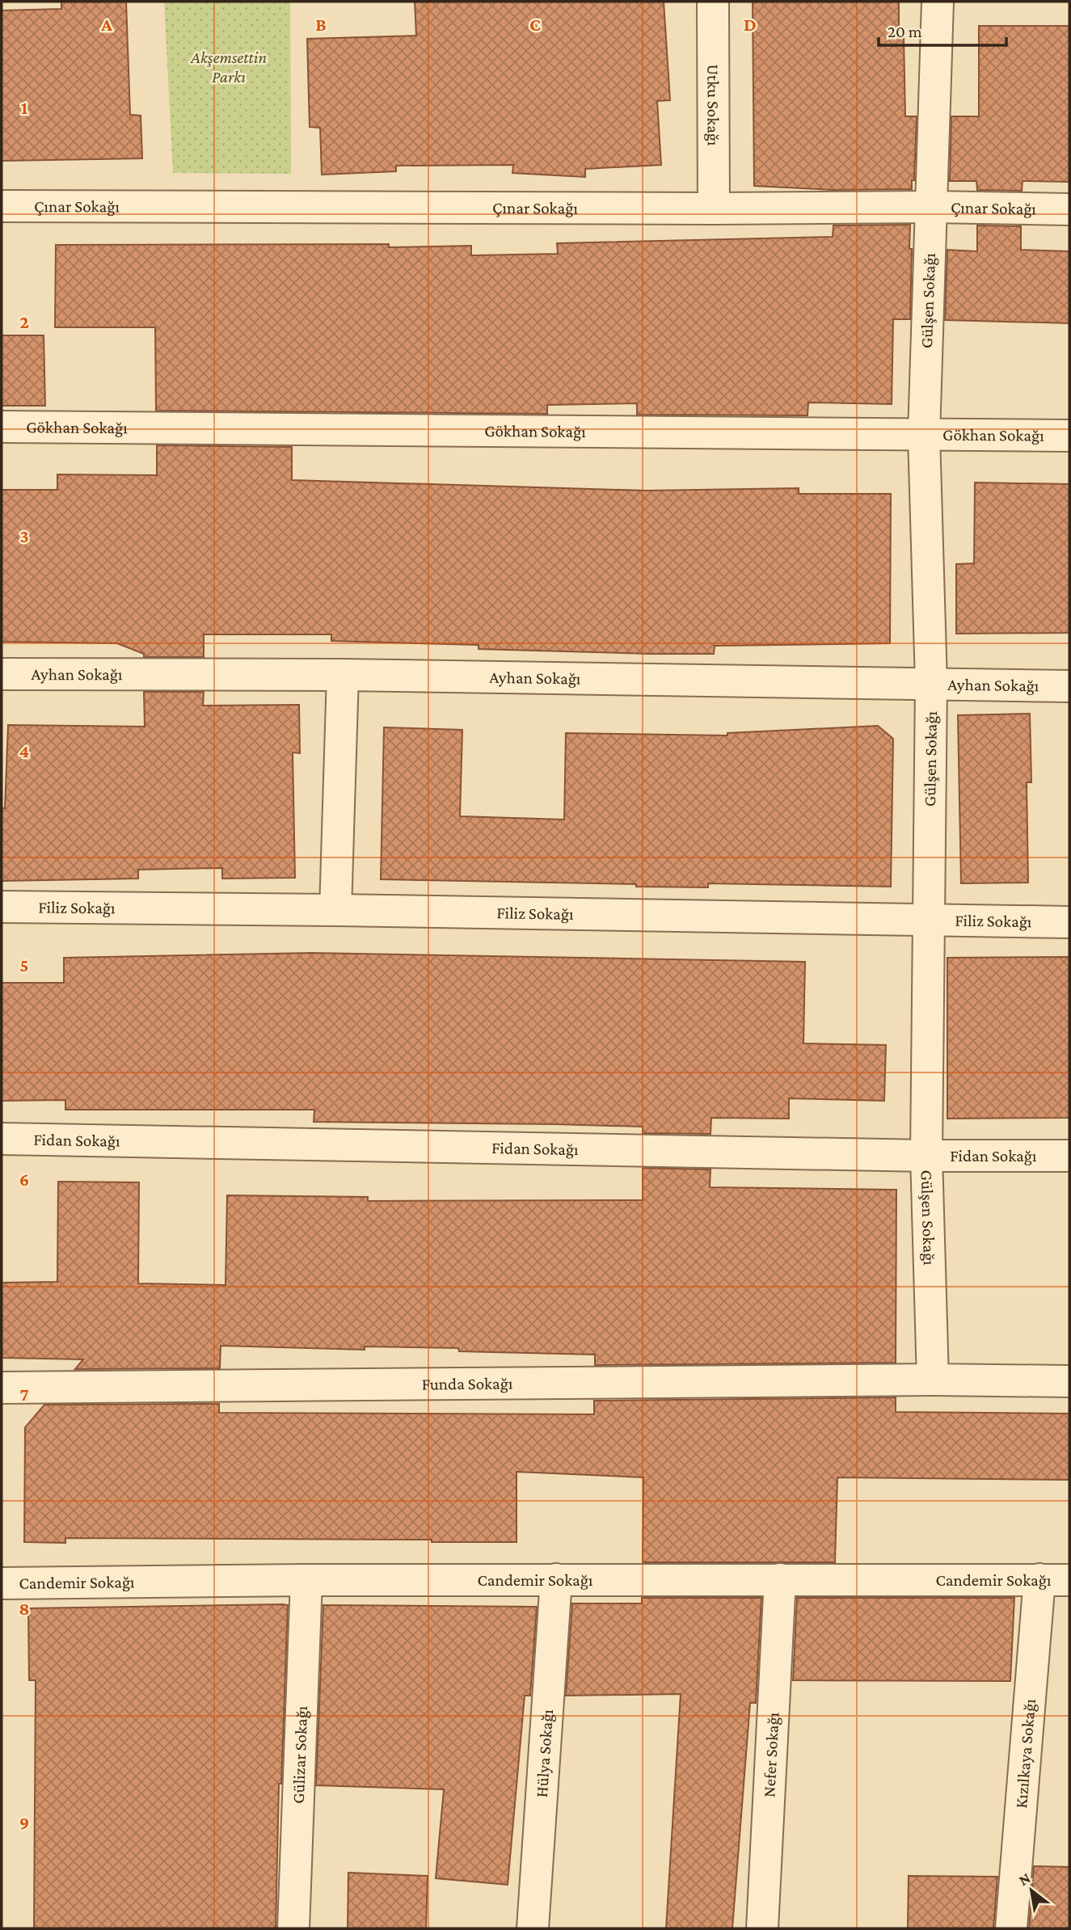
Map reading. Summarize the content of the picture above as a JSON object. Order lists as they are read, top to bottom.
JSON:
{
  "streets": {
    "street": [
      "Utku Sokağı",
      "Çınar Sokağı",
      "Gülşen Sokağı",
      "Gökhan Sokağı",
      "Ayhan Sokağı",
      "Filiz Sokağı",
      "Fidan Sokağı",
      "Funda Sokağı",
      "Candemir Sokağı",
      "Hülya Sokağı",
      "Nefer Sokağı",
      "Kızılkaya Sokağı",
      "Gülizar Sokağı"
    ]
  },
  "crossings": [
    ["Utku Sokağı", "Çınar Sokağı"],
    ["Çınar Sokağı", "Gülşen Sokağı"],
    ["Gülşen Sokağı", "Gökhan Sokağı"],
    ["Gülşen Sokağı", "Ayhan Sokağı"],
    ["Gülşen Sokağı", "Filiz Sokağı"],
    ["Gülşen Sokağı", "Fidan Sokağı"],
    ["Gülşen Sokağı", "Funda Sokağı"],
    ["Candemir Sokağı", "Hülya Sokağı"],
    ["Candemir Sokağı", "Nefer Sokağı"],
    ["Candemir Sokağı", "Kızılkaya Sokağı"],
    ["Candemir Sokağı", "Gülizar Sokağı"]
  ],
  "parks": ["Akşemsettin Parkı"],
  "scale_bar": "20 m",
  "north": "top left",
  "grid": {
    "columns": [
      "A",
      "B",
      "C",
      "D"
    ],
    "rows": [
      "1",
      "2",
      "3",
      "4",
      "5",
      "6",
      "7",
      "8",
      "9"
    ]
  }
}
